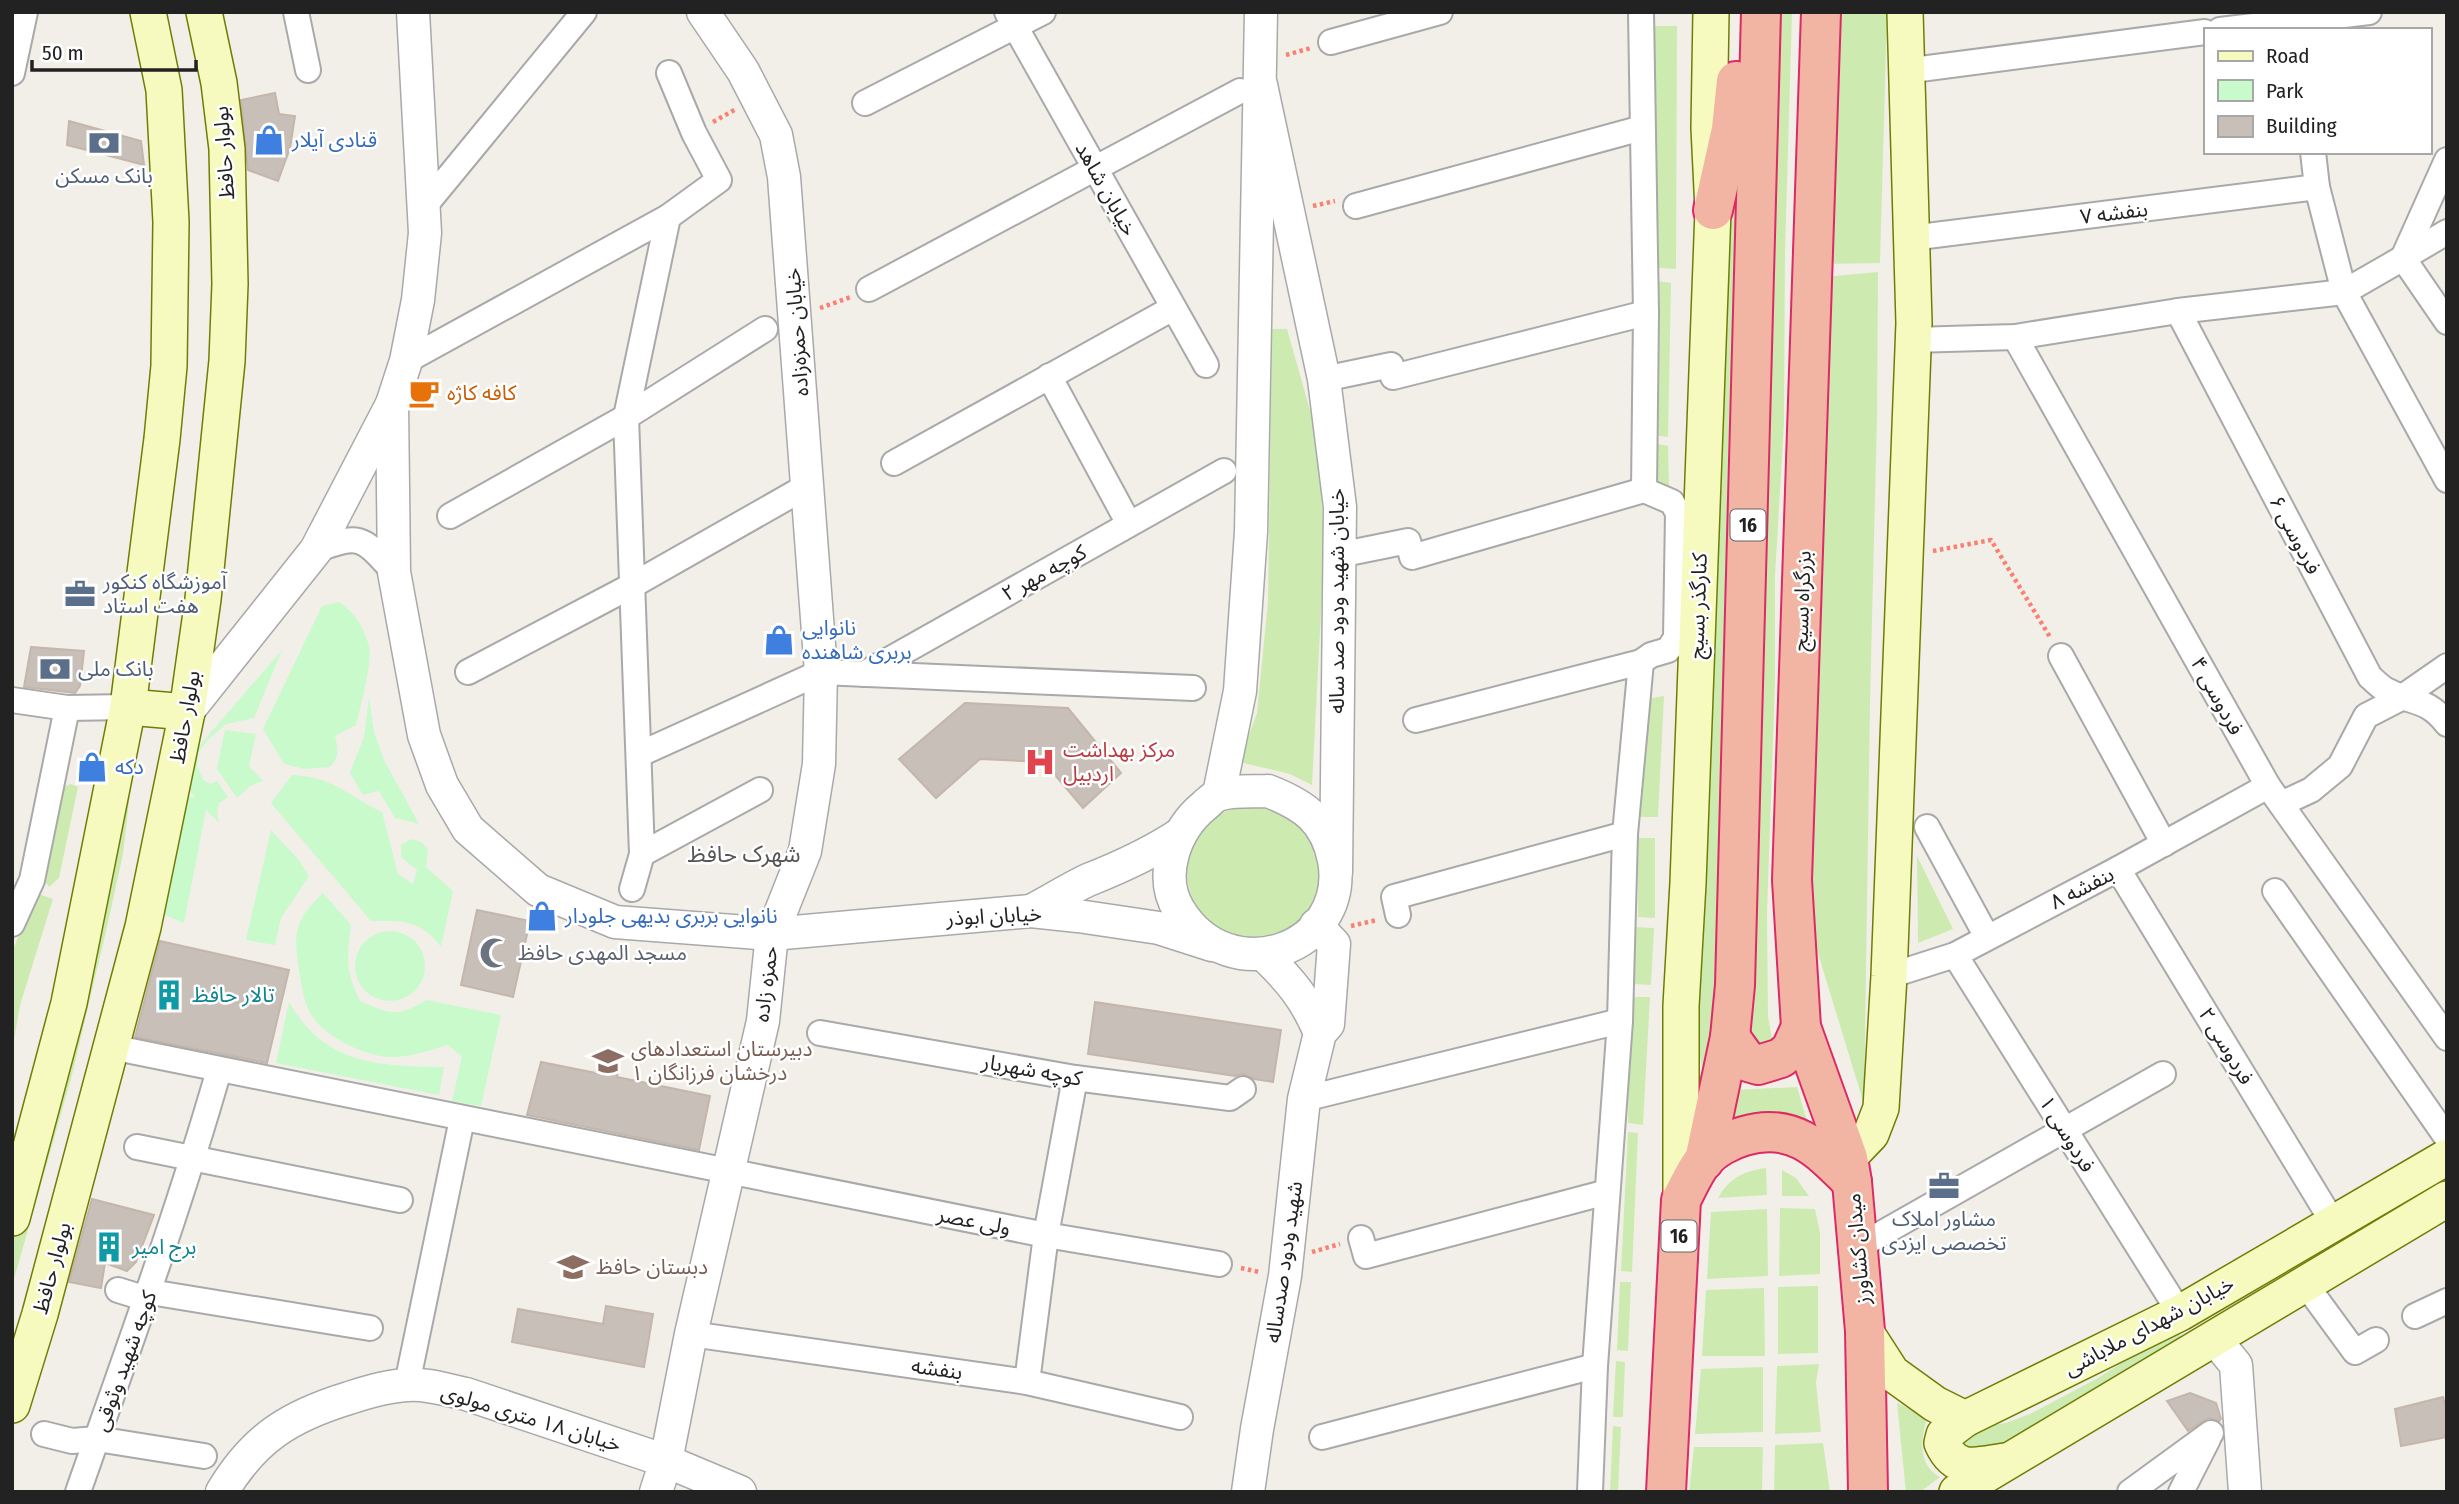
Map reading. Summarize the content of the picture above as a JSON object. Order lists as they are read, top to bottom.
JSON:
{
  "streets": {
    "highway": ["16", "بزرگراه بسیج", "میدان کشاورز"],
    "main road": ["بولوار حافظ", "کنارگذر بسیج", "خیابان شهدای ملاباشی"],
    "street": [
      "خیابان شاهد",
      "بنفشه ۷",
      "خیابان حمزه‌زاده",
      "فردوسی ۶",
      "کوچه مهر ۲",
      "خیابان شهید ودود صد ساله",
      "فردوسی ۴",
      "بنفشه ۸",
      "خیابان ابوذر",
      "حمزه زاده",
      "فردوسی ۲",
      "کوچه شهریار",
      "فردوسی ۱",
      "ولی عصر",
      "شهید ودود صدساله",
      "کوچه شهید وثوقی",
      "بنفشه",
      "خیابان ۱۸ متری مولوی"
    ]
  },
  "crossings": [
    ["خیابان حمزه‌زاده", "حمزه زاده"],
    ["16", "میدان کشاورز"],
    ["فردوسی ۶", "بنفشه ۸"],
    ["خیابان شهید ودود صد ساله", "خیابان ابوذر"],
    ["خیابان شهید ودود صد ساله", "شهید ودود صدساله"],
    ["بزرگراه بسیج", "میدان کشاورز"],
    ["کنارگذر بسیج", "میدان کشاورز"],
    ["فردوسی ۴", "بنفشه ۸"],
    ["بنفشه ۸", "فردوسی ۲"],
    ["بنفشه ۸", "فردوسی ۱"],
    ["خیابان ابوذر", "حمزه زاده"],
    ["خیابان ابوذر", "شهید ودود صدساله"],
    ["حمزه زاده", "ولی عصر"],
    ["حمزه زاده", "بنفشه"],
    ["حمزه زاده", "خیابان ۱۸ متری مولوی"],
    ["فردوسی ۲", "خیابان شهدای ملاباشی"],
    ["فردوسی ۱", "خیابان شهدای ملاباشی"],
    ["ولی عصر", "کوچه شهید وثوقی"]
  ],
  "districts": ["شهرک حافظ"],
  "places": {
    "shop": [
      "قنادی آیلار",
      "نانوایی بربری شاهنده",
      "دکه",
      "نانوایی بربری بدیهی جلودار"
    ],
    "bank": ["بانک مسکن", "بانک ملی"],
    "cafe": ["کافه کاژه"],
    "office": ["آموزشگاه کنکور هفت استاد", "مشاور املاک تخصصی ایزدی"],
    "hospital": ["مرکز بهداشت اردبیل"],
    "mosque": ["مسجد المهدی حافظ"],
    "building": ["تالار حافظ", "برج امیر"],
    "school or university": ["دبیرستان استعدادهای درخشان فرزانگان ۱", "دبستان حافظ"]
  },
  "legend": ["Road", "Park", "Building"],
  "scale_bar": "50 m"
}
